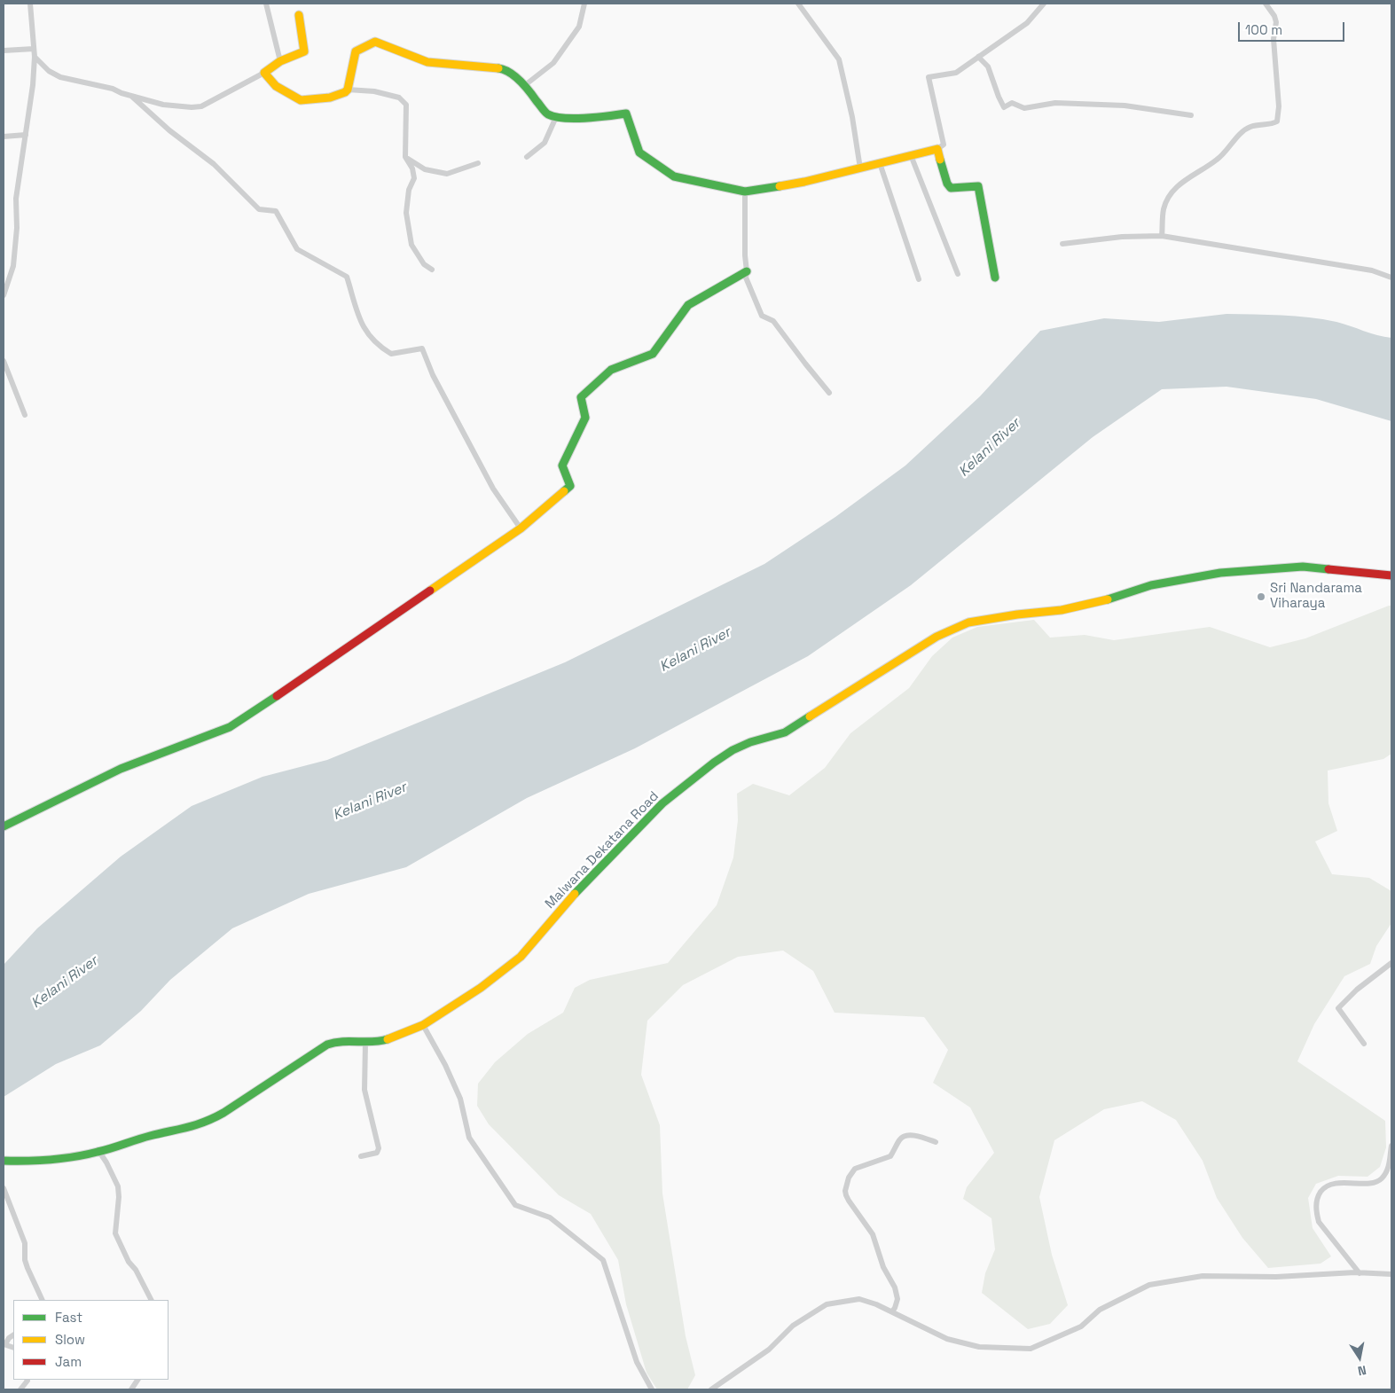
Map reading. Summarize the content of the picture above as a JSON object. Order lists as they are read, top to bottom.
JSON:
{
  "streets": {
    "street": ["Malwana Dekatana Road"]
  },
  "water": ["Kelani River"],
  "places": ["Sri Nandarama Viharaya"],
  "legend": ["Fast", "Slow", "Jam"],
  "scale_bar": "100 m",
  "north": "bottom"
}
